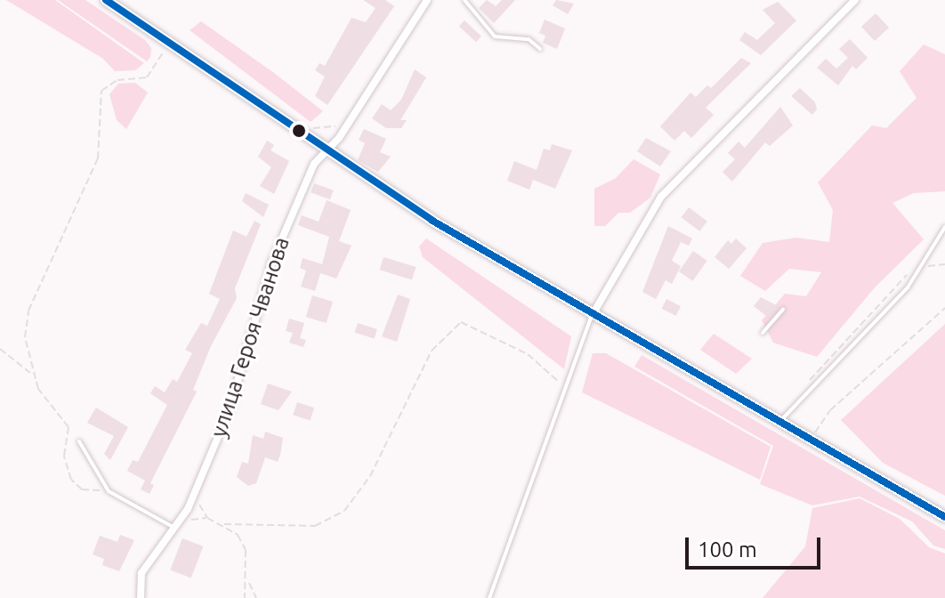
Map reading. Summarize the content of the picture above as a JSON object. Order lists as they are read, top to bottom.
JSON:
{
  "streets": {
    "street": ["улица Героя Чванова"]
  },
  "scale_bar": "100 m"
}
